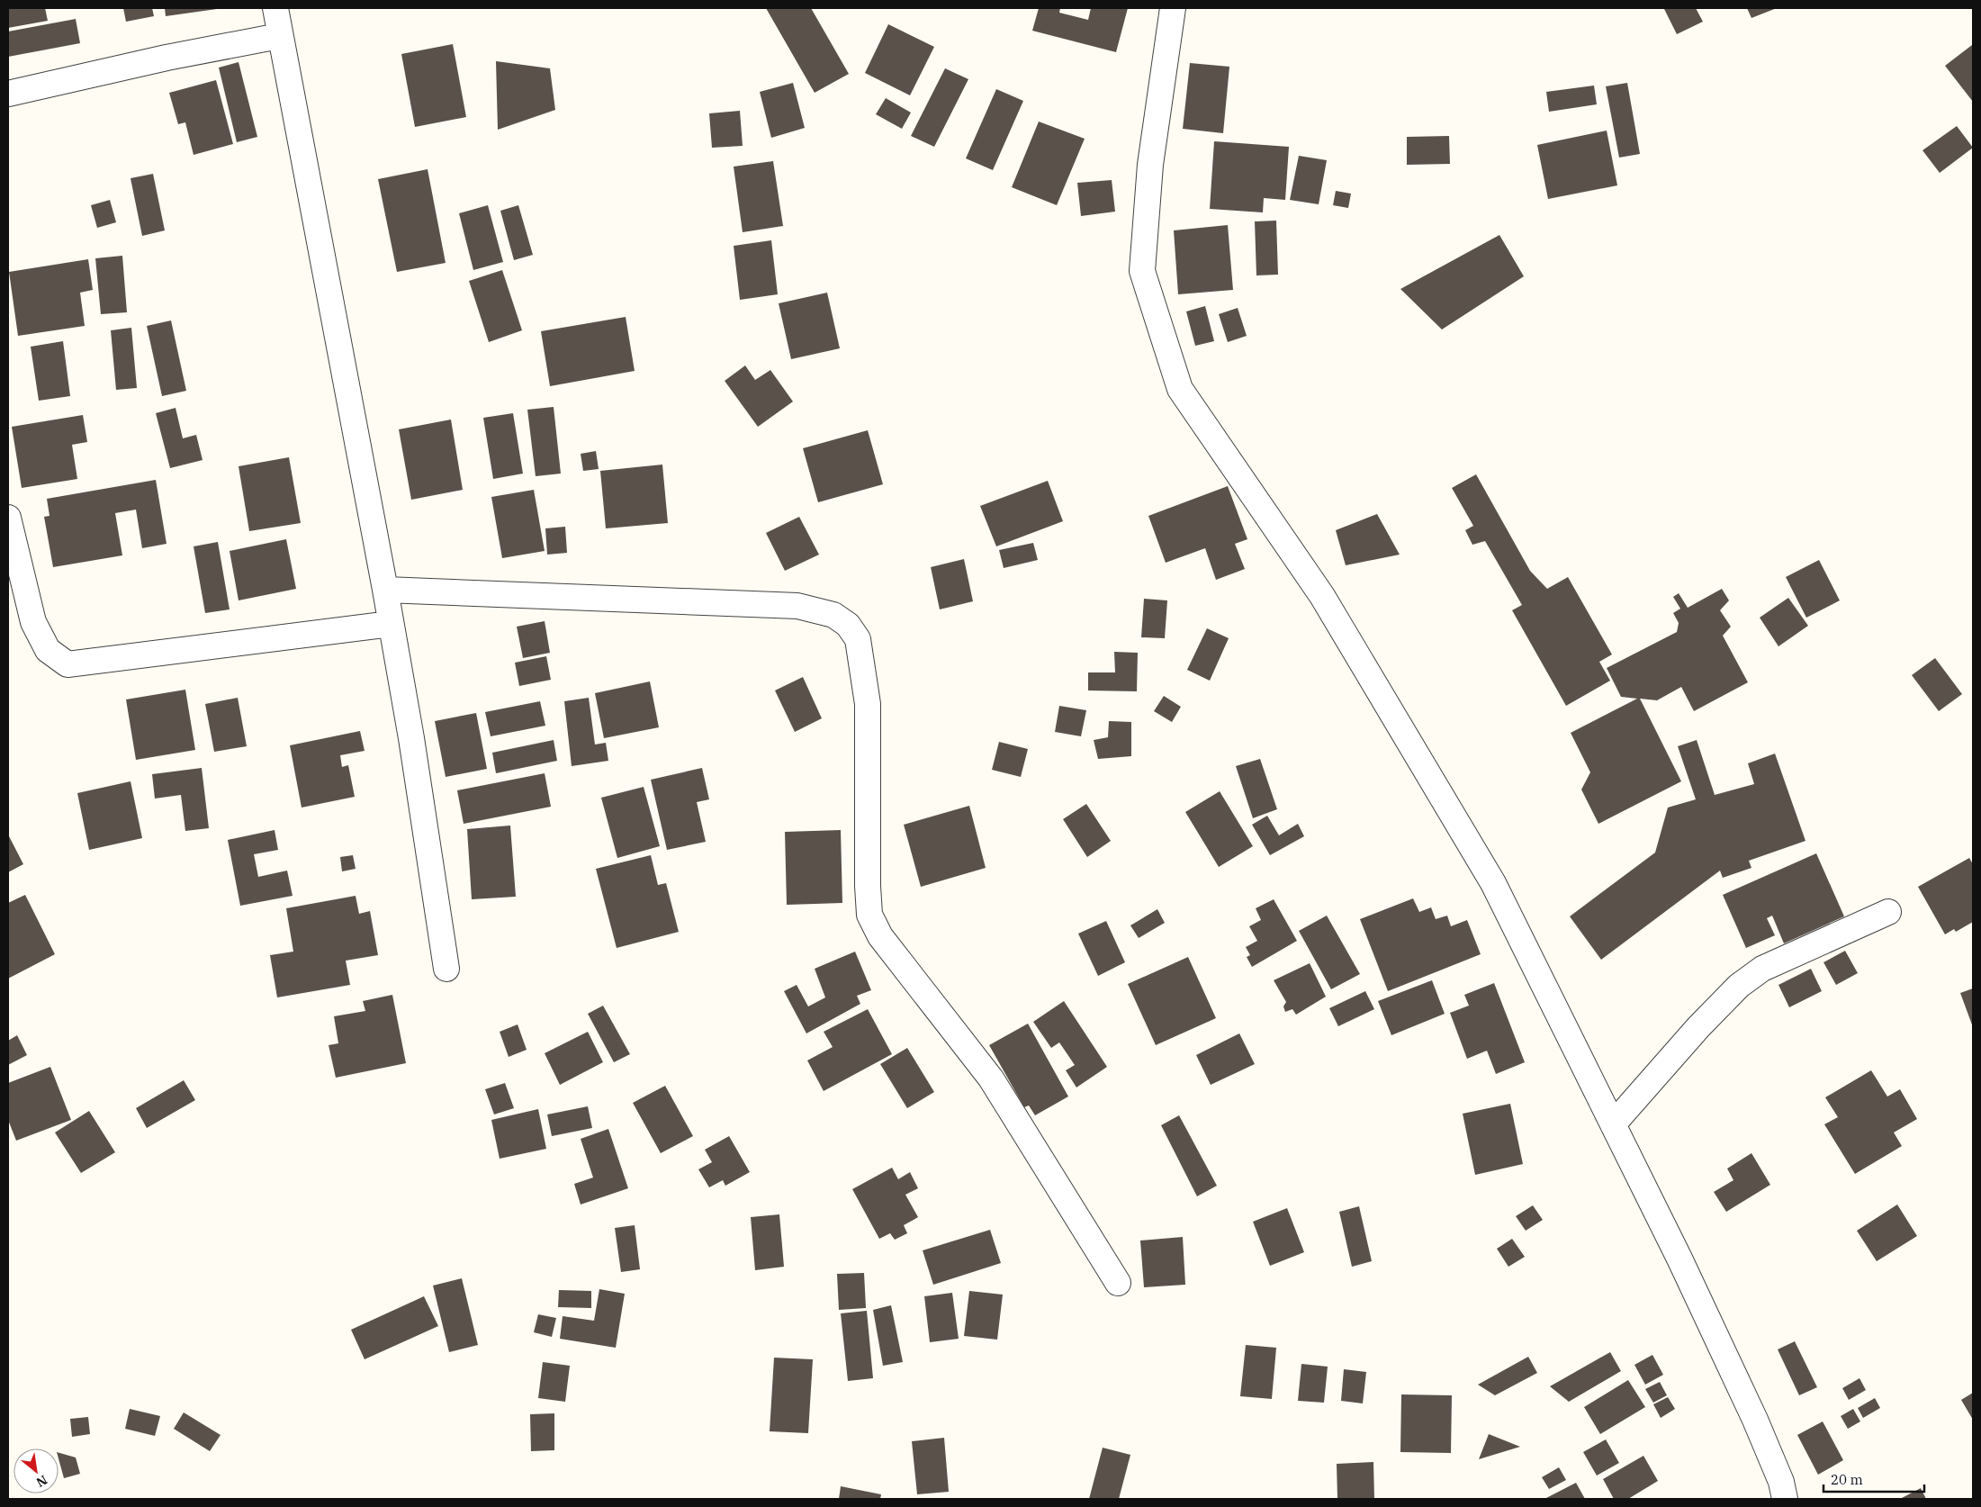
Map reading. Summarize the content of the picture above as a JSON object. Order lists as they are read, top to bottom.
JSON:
{
  "scale_bar": "20 m",
  "north": "bottom right"
}
